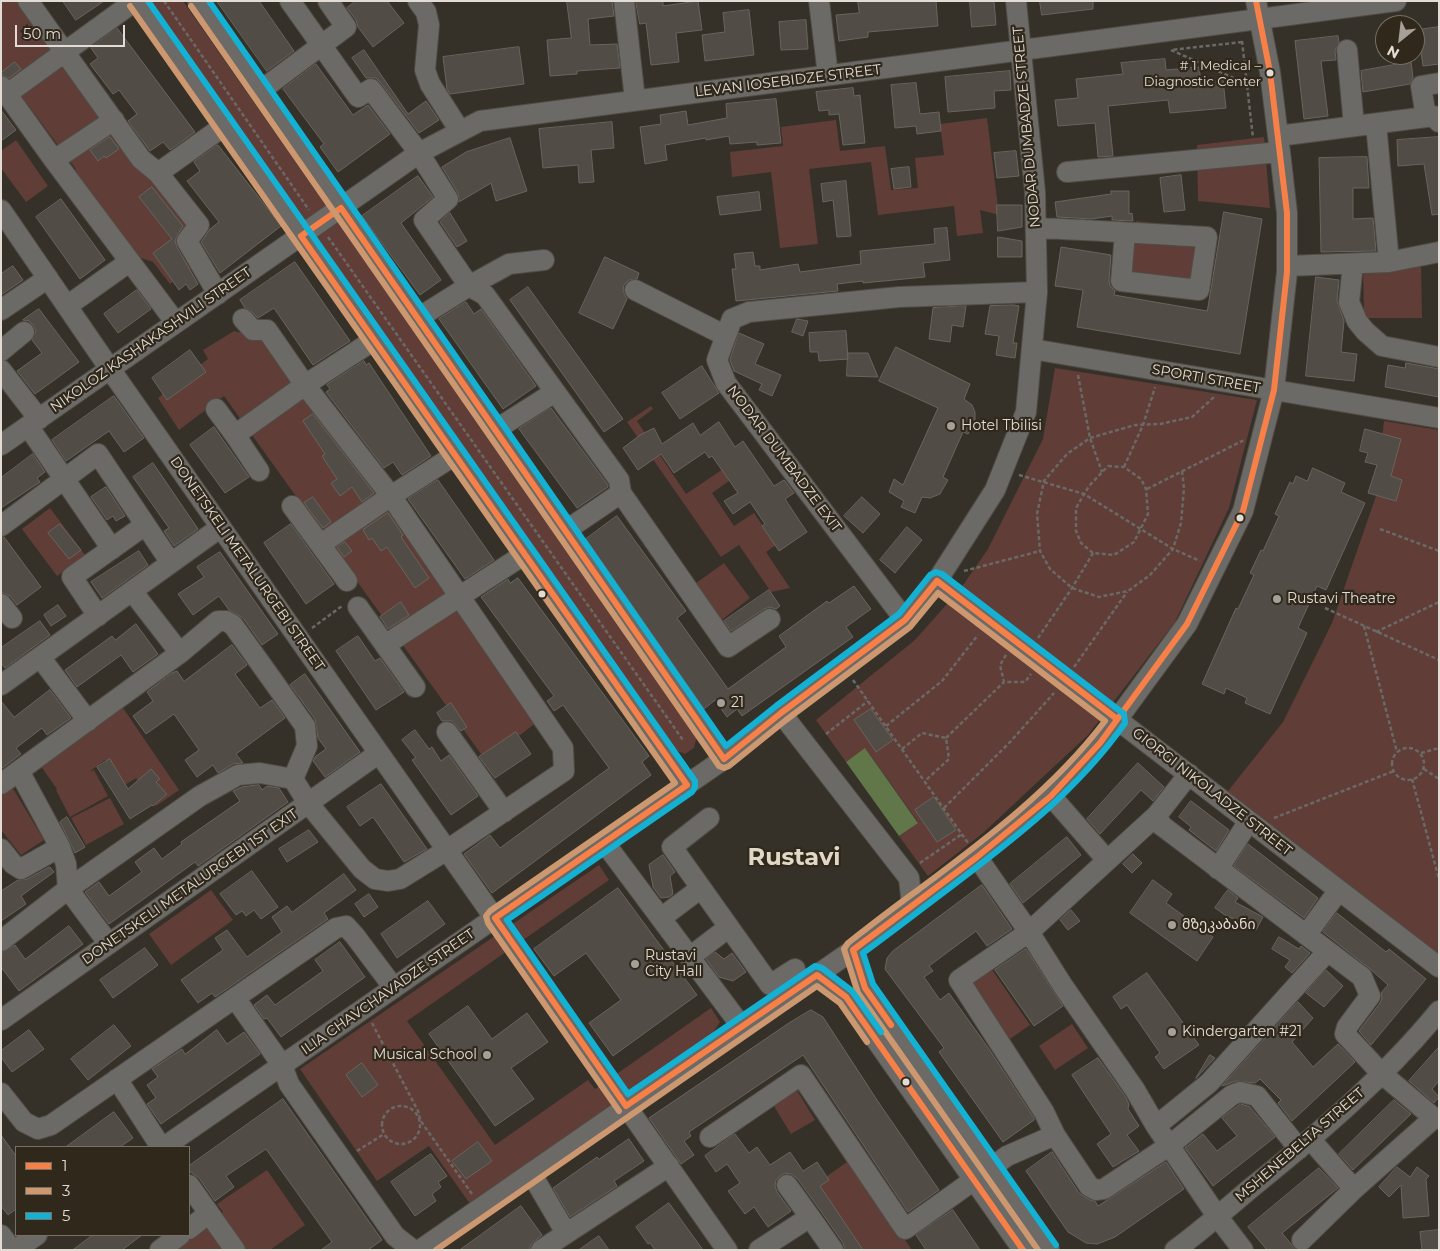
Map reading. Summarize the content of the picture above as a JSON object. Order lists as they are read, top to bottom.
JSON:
{
  "streets": {
    "street": [
      "LEVAN IOSEBIDZE STREET",
      "NODAR DUMBADZE STREET",
      "NIKOLOZ KASHAKASHVILI STREET",
      "SPORTI STREET",
      "NODAR DUMBADZE EXIT",
      "DONETSKELI METALURGEBI STREET",
      "GIORGI NIKOLADZE STREET",
      "DONETSKELI METALURGEBI 1ST EXIT",
      "ILIA CHAVCHAVADZE STREET",
      "MSHENEBELTA STREET"
    ]
  },
  "crossings": [
    ["LEVAN IOSEBIDZE STREET", "NODAR DUMBADZE STREET"],
    ["LEVAN IOSEBIDZE STREET", "NIKOLOZ KASHAKASHVILI STREET"],
    ["NODAR DUMBADZE STREET", "SPORTI STREET"],
    ["NODAR DUMBADZE STREET", "NODAR DUMBADZE EXIT"],
    ["NODAR DUMBADZE STREET", "GIORGI NIKOLADZE STREET"],
    ["NODAR DUMBADZE STREET", "ILIA CHAVCHAVADZE STREET"],
    ["NIKOLOZ KASHAKASHVILI STREET", "DONETSKELI METALURGEBI STREET"],
    ["DONETSKELI METALURGEBI STREET", "DONETSKELI METALURGEBI 1ST EXIT"],
    ["DONETSKELI METALURGEBI STREET", "ILIA CHAVCHAVADZE STREET"]
  ],
  "districts": ["Rustavi"],
  "places": [
    "# 1 Medical – Diagnostic Center",
    "Hotel Tbilisi",
    "Rustavi Theatre",
    "21",
    "მზეკაბანი",
    "Rustavi City Hall",
    "Kindergarten #21",
    "Musical School"
  ],
  "lines": ["transit line 1", "transit line 5", "transit line 3"],
  "legend": ["1", "3", "5"],
  "scale_bar": "50 m",
  "north": "bottom left"
}
